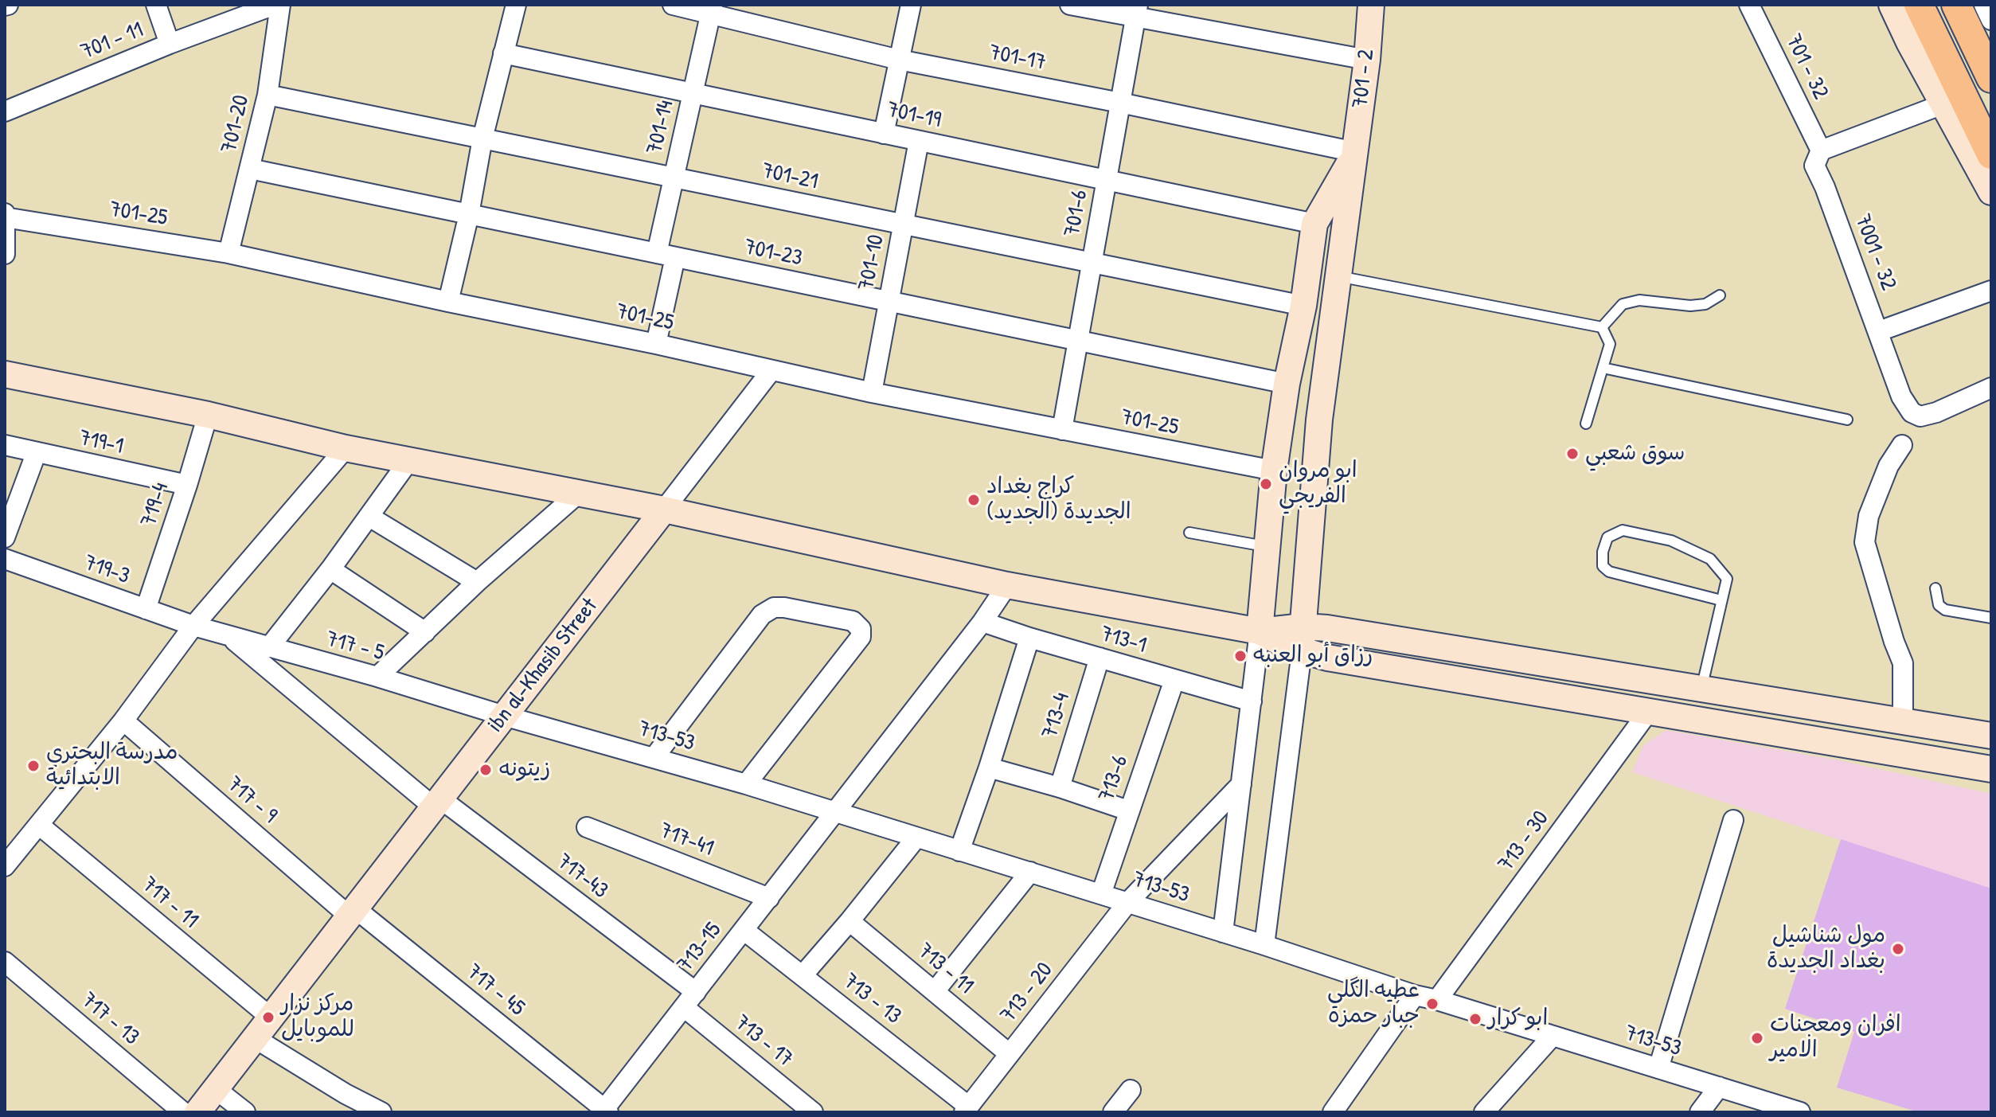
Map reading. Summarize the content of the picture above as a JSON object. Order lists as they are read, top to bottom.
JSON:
{
  "streets": {
    "street": [
      "701 - 11",
      "701-17",
      "701 - 32",
      "701 - 2",
      "701-19",
      "701-20",
      "701-14",
      "701-21",
      "701-6",
      "701-25",
      "7001 - 32",
      "701-23",
      "701-10",
      "719-1",
      "719-4",
      "719-3",
      "713-1",
      "717 - 5",
      "ibn al-Khasib Street",
      "713-4",
      "713-53",
      "713-6",
      "717 - 9",
      "717-41",
      "713 - 30",
      "717-43",
      "717 - 11",
      "713-15",
      "713 - 11",
      "717 - 45",
      "713 - 20",
      "713 - 13",
      "717 - 13",
      "713 - 17"
    ]
  },
  "crossings": [
    ["701-17", "701 - 2"],
    ["701-17", "701-14"],
    ["701-17", "701-6"],
    ["701 - 32", "7001 - 32"],
    ["701-19", "701-14"],
    ["701-19", "701-6"],
    ["701-19", "701-10"],
    ["701-20", "701-21"],
    ["701-20", "701-25"],
    ["701-20", "701-23"],
    ["701-14", "701-21"],
    ["701-14", "701-25"],
    ["701-14", "701-23"],
    ["701-21", "701-6"],
    ["701-21", "701-10"],
    ["701-6", "701-25"],
    ["701-6", "701-23"],
    ["701-25", "701-10"],
    ["701-25", "ibn al-Khasib Street"],
    ["701-23", "701-10"],
    ["719-1", "719-4"],
    ["719-4", "719-3"],
    ["719-3", "717 - 5"],
    ["713-1", "713-4"],
    ["713-1", "713-6"],
    ["713-1", "713-15"],
    ["717 - 5", "ibn al-Khasib Street"],
    ["717 - 5", "713-53"],
    ["717 - 5", "717-43"],
    ["ibn al-Khasib Street", "713-53"],
    ["ibn al-Khasib Street", "717 - 9"],
    ["ibn al-Khasib Street", "717-43"],
    ["ibn al-Khasib Street", "717 - 11"],
    ["ibn al-Khasib Street", "717 - 45"],
    ["713-53", "713-6"],
    ["713-53", "713 - 30"],
    ["713-53", "713-15"],
    ["713-53", "713 - 20"],
    ["717 - 9", "717 - 45"],
    ["717-41", "713-15"],
    ["717-43", "713-15"],
    ["717-43", "713 - 17"],
    ["713-15", "717 - 45"],
    ["713-15", "713 - 13"],
    ["713-15", "713 - 17"],
    ["713 - 11", "713 - 20"],
    ["713 - 20", "713 - 13"]
  ],
  "places": [
    "سوق شعبي",
    "ابو مروان الفريجي",
    "كراج بغداد الجديدة (الجديد)",
    "رزاق أبو العنبه",
    "مدرسة البحتري الابتدائية",
    "زيتونه",
    "مول شناشيل بغداد الجديدة",
    "عطيه الگلي جبار حمزه",
    "مركز نزار للموبايل",
    "ابو كرار",
    "افران ومعجنات الامير"
  ]
}
